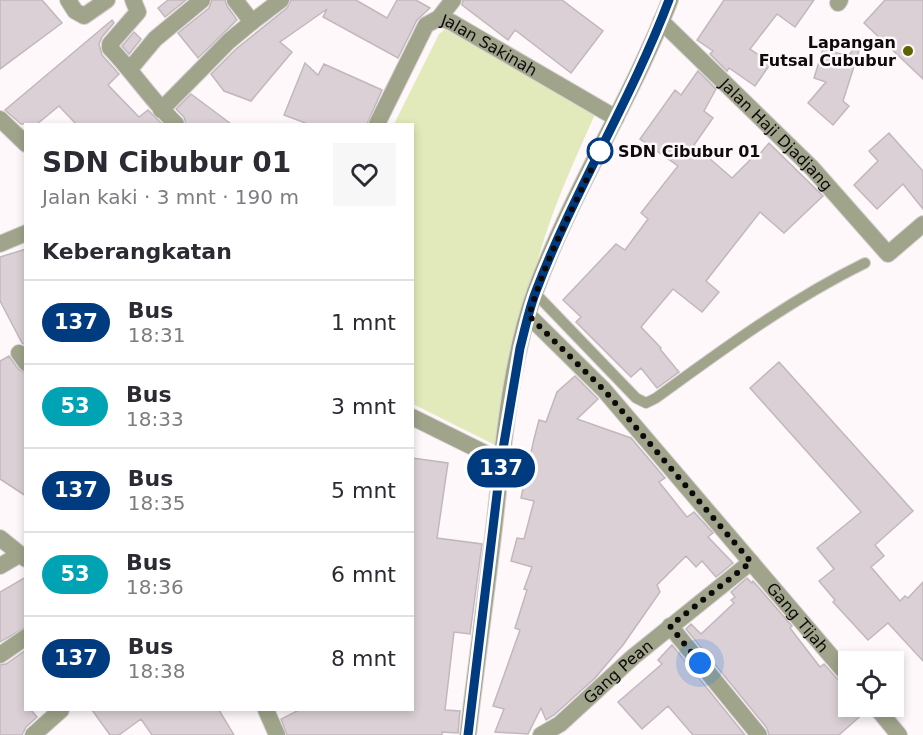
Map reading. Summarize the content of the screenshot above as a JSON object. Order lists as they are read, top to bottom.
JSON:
{
  "streets": {
    "street": [
      "Jalan Sakinah",
      "Jalan Haji Djadjang",
      "Gang Tijah",
      "Gang Pean"
    ]
  },
  "crossings": [
    ["Gang Tijah", "Gang Pean"]
  ],
  "places": ["Lapangan Futsal Cububur", "SDN Cibubur 01"],
  "lines": ["bus line 137"],
  "page": {
    "on_map": "137",
    "heading": [
      ["SDN Cibubur 01", "Jalan kaki · 3 mnt · 190 m"],
      "Keberangkatan"
    ],
    "list": [
      {
        "mark": "137",
        "name": "Bus",
        "note": "18:31",
        "value": "1 mnt"
      },
      {
        "mark": "53",
        "name": "Bus",
        "note": "18:33",
        "value": "3 mnt"
      },
      {
        "mark": "137",
        "name": "Bus",
        "note": "18:35",
        "value": "5 mnt"
      },
      {
        "mark": "53",
        "name": "Bus",
        "note": "18:36",
        "value": "6 mnt"
      },
      {
        "mark": "137",
        "name": "Bus",
        "note": "18:38",
        "value": "8 mnt"
      }
    ]
  }
}
